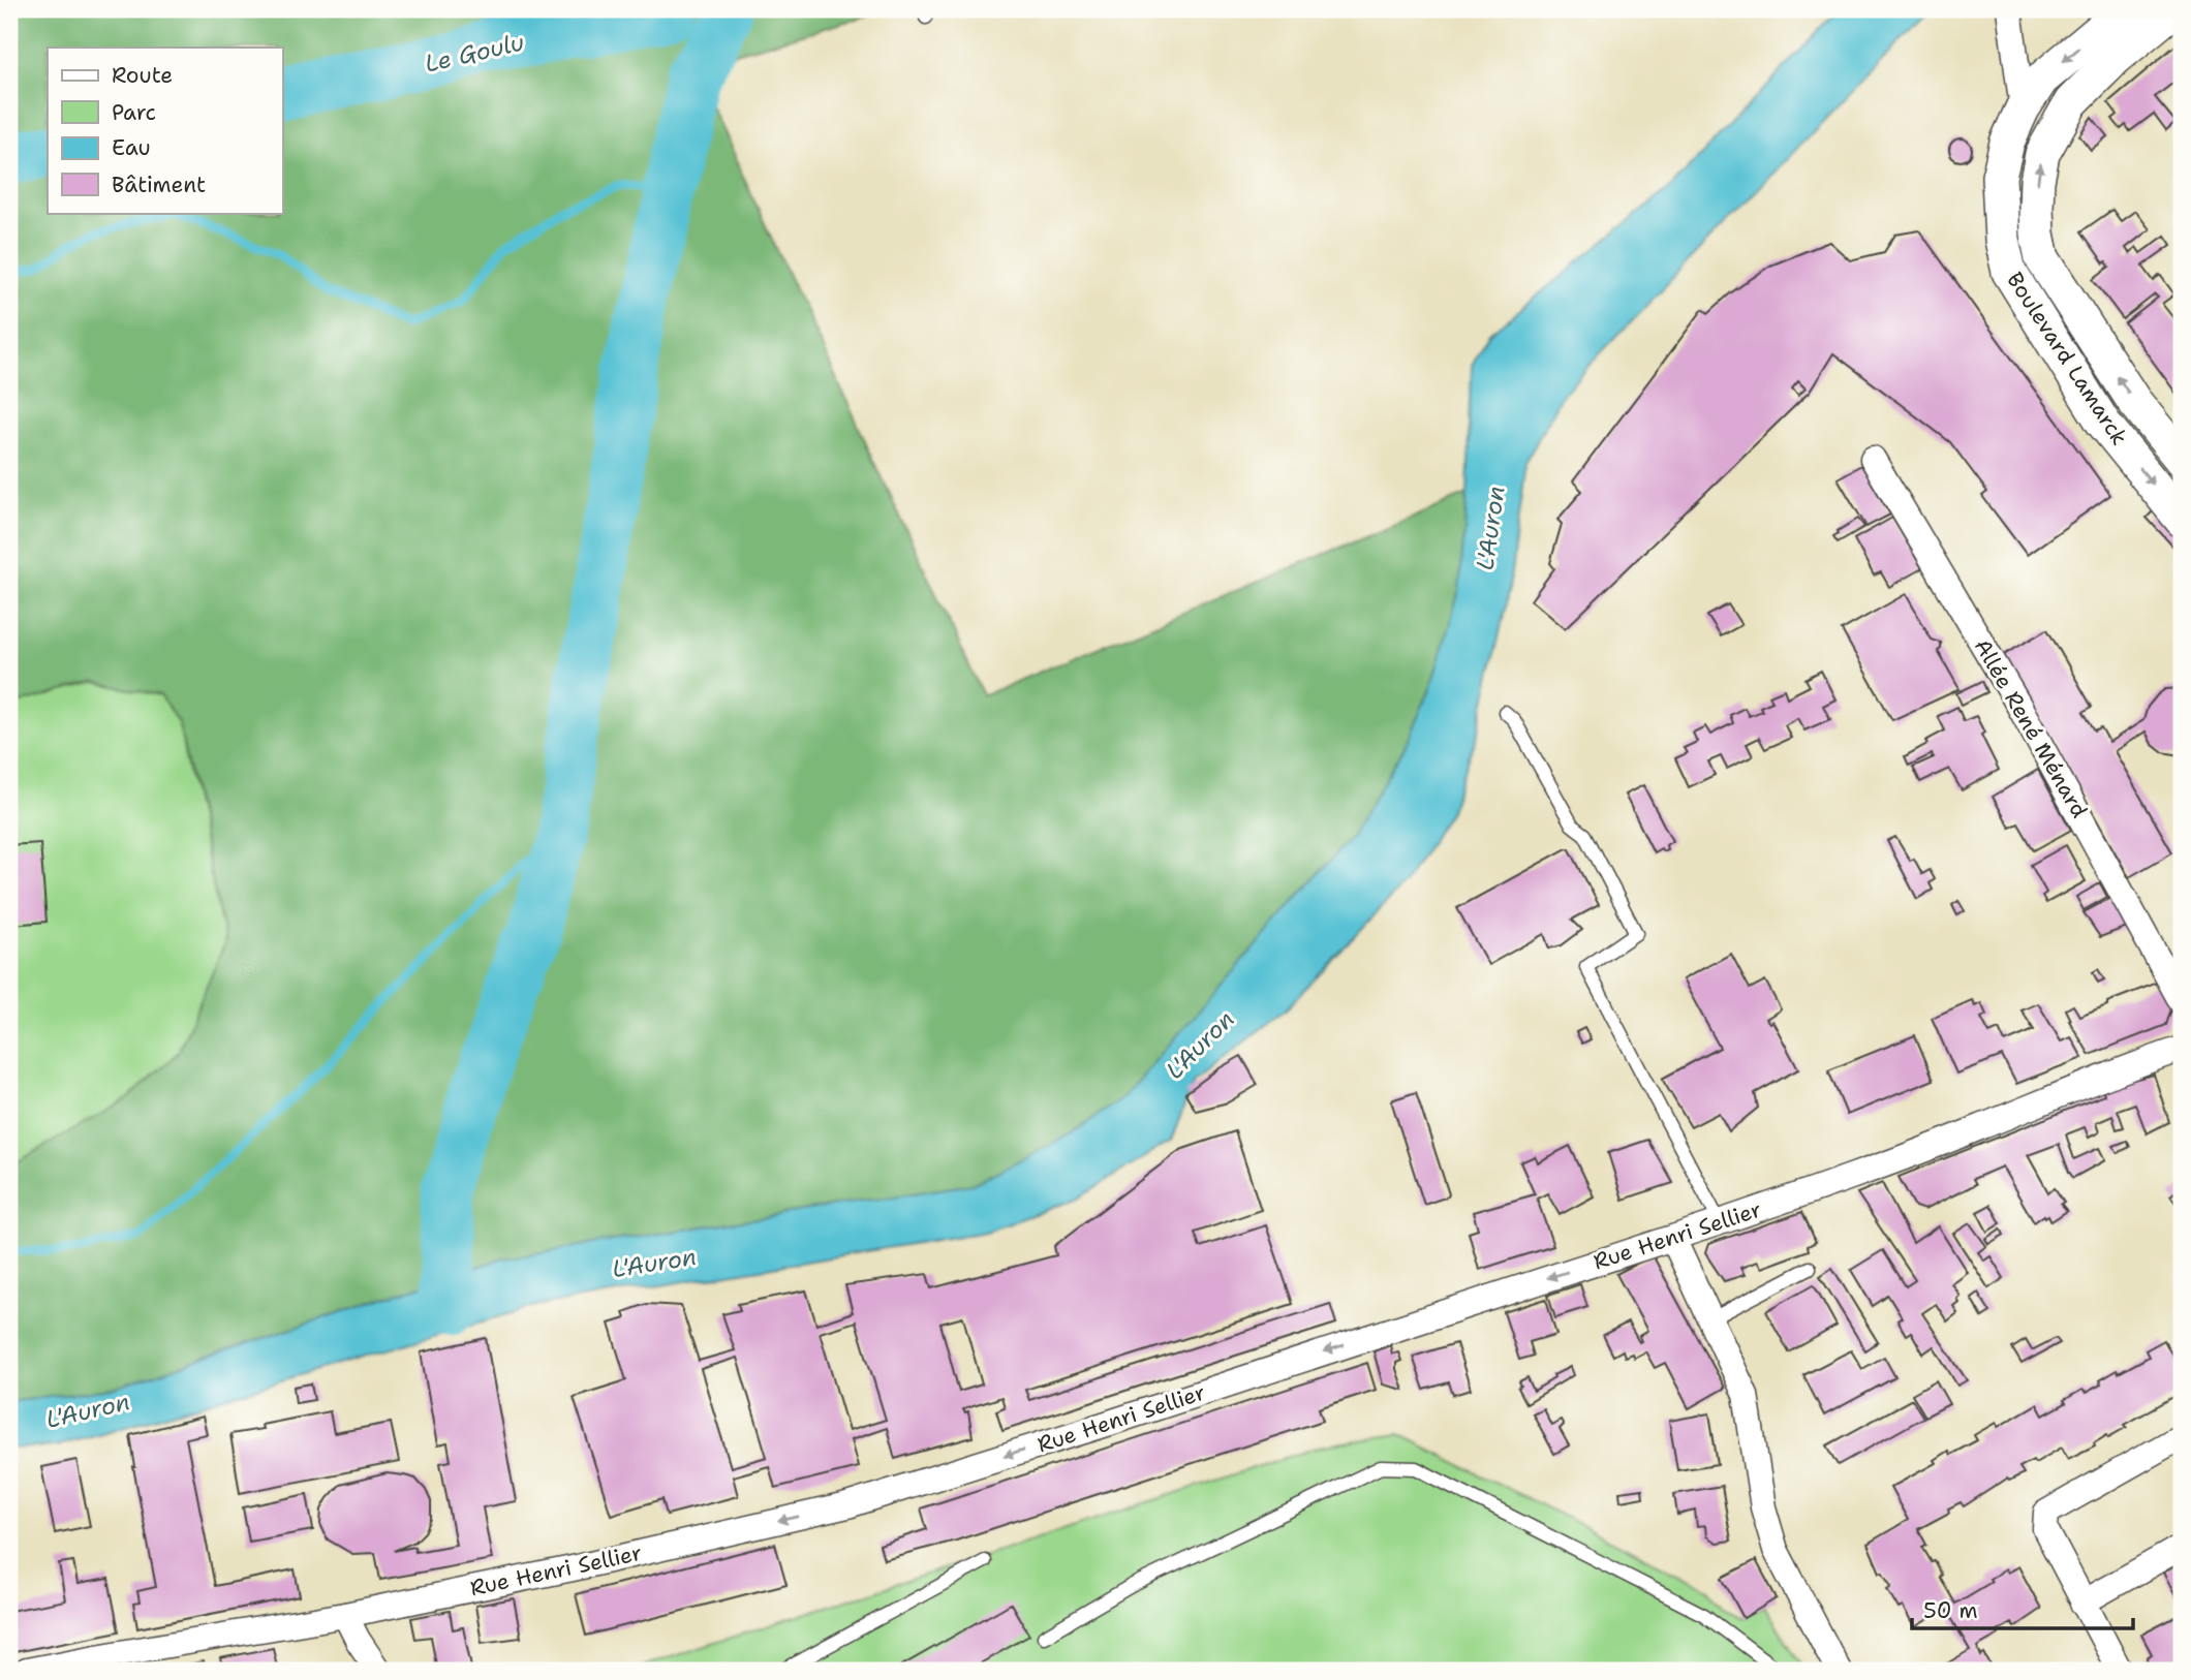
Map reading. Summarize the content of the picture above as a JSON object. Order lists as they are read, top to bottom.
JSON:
{
  "streets": {
    "main road": ["Boulevard Lamarck"],
    "street": ["Allée René Ménard", "Rue Henri Sellier"]
  },
  "one_way": ["Rue Henri Sellier"],
  "water": ["Le Goulu", "L'Auron"],
  "legend": [
    "Route",
    "Parc",
    "Eau",
    "Bâtiment"
  ],
  "scale_bar": "50 m"
}
